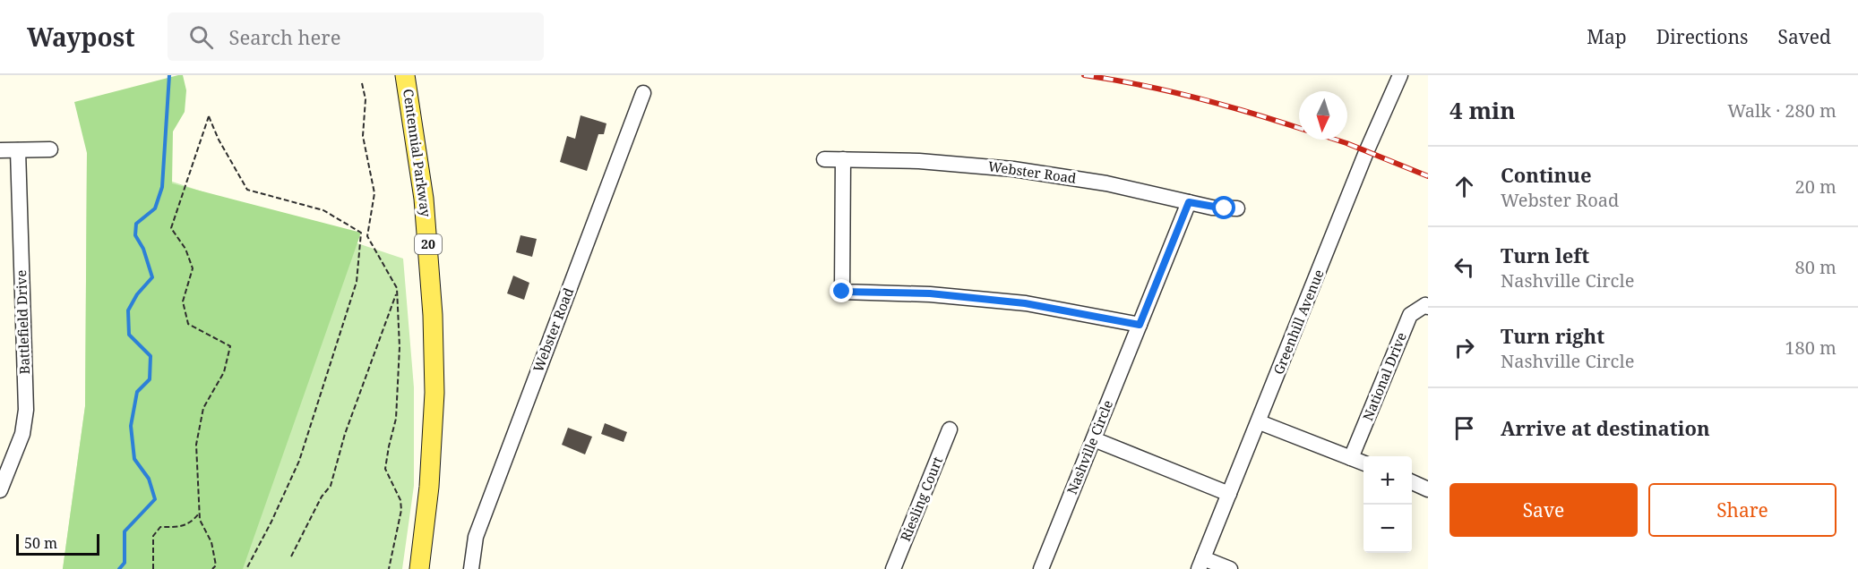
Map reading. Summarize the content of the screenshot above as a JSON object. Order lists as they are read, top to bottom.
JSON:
{
  "streets": {
    "main road": ["Centennial Parkway", "20"],
    "street": [
      "Webster Road",
      "Battlefield Drive",
      "Greenhill Avenue",
      "National Drive",
      "Nashville Circle",
      "Riesling Court"
    ]
  },
  "crossings": [
    ["Webster Road", "Nashville Circle"]
  ],
  "scale_bar": "50 m",
  "north": "bottom",
  "page": {
    "header": "Waypost",
    "search": "Search here",
    "nav": ["Map", "Directions", "Saved"],
    "heading": ["4 min", "Walk · 280 m"],
    "list": [
      ["Continue", "Webster Road", "20 m"],
      ["Turn left", "Nashville Circle", "80 m"],
      ["Turn right", "Nashville Circle", "180 m"],
      "Arrive at destination"
    ],
    "map_buttons": ["+", "−"],
    "buttons": ["Save", "Share"],
    "scale": "50 m"
  }
}
